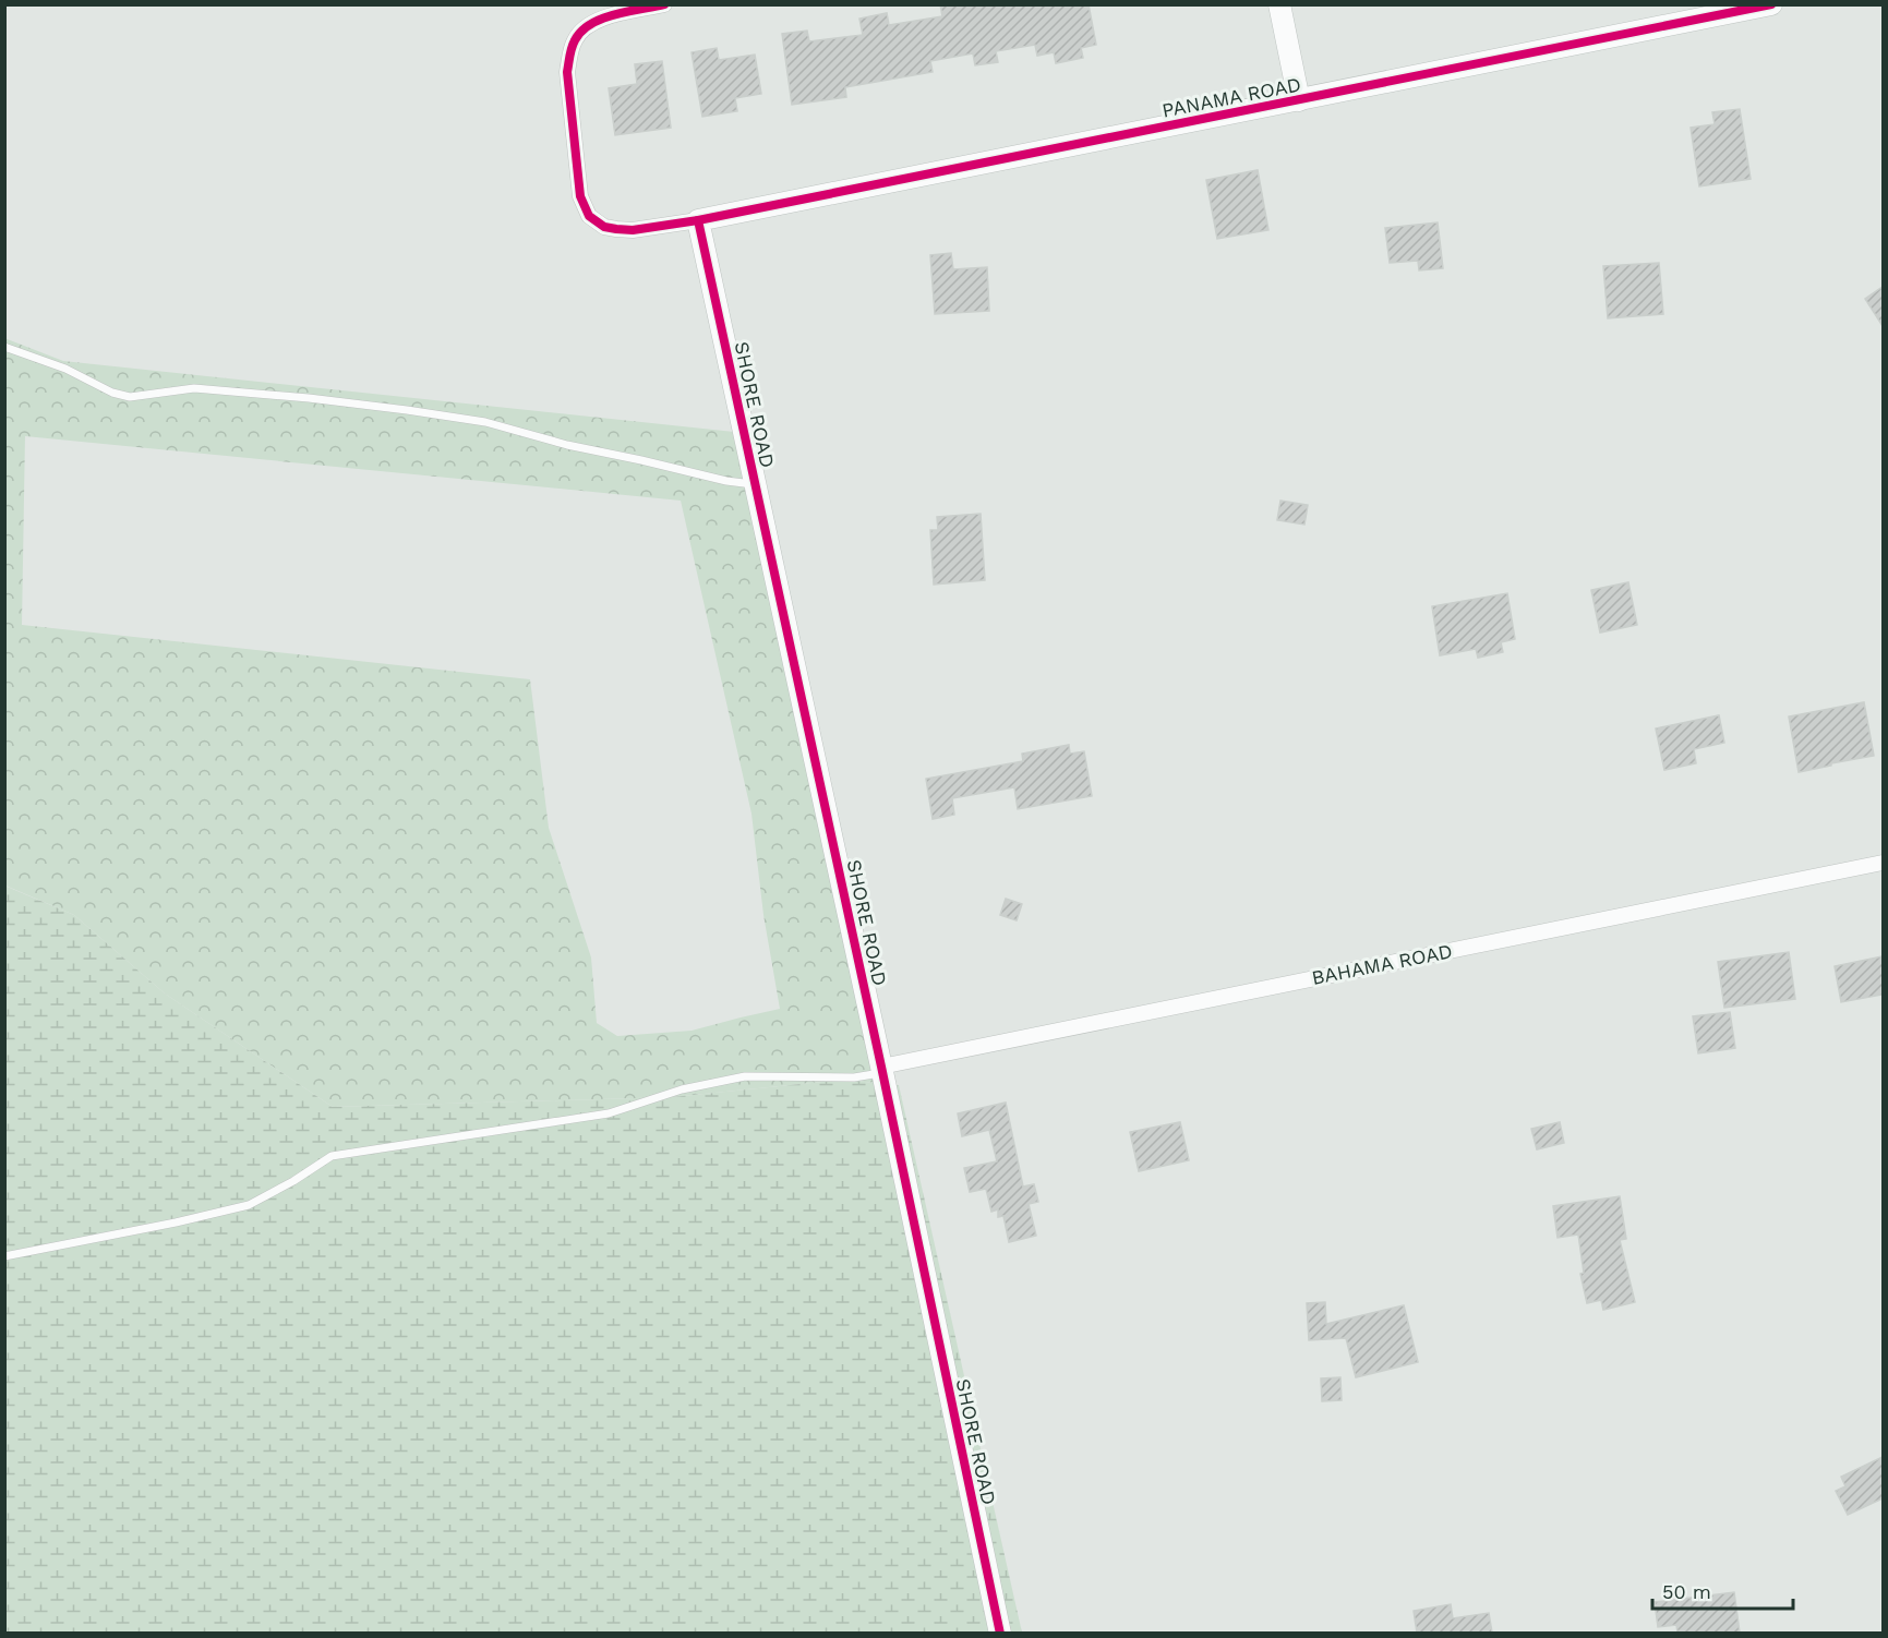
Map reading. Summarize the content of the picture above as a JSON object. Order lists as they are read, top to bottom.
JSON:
{
  "streets": {
    "street": ["PANAMA ROAD", "SHORE ROAD", "BAHAMA ROAD"]
  },
  "crossings": [
    ["PANAMA ROAD", "SHORE ROAD"],
    ["SHORE ROAD", "BAHAMA ROAD"]
  ],
  "scale_bar": "50 m"
}
